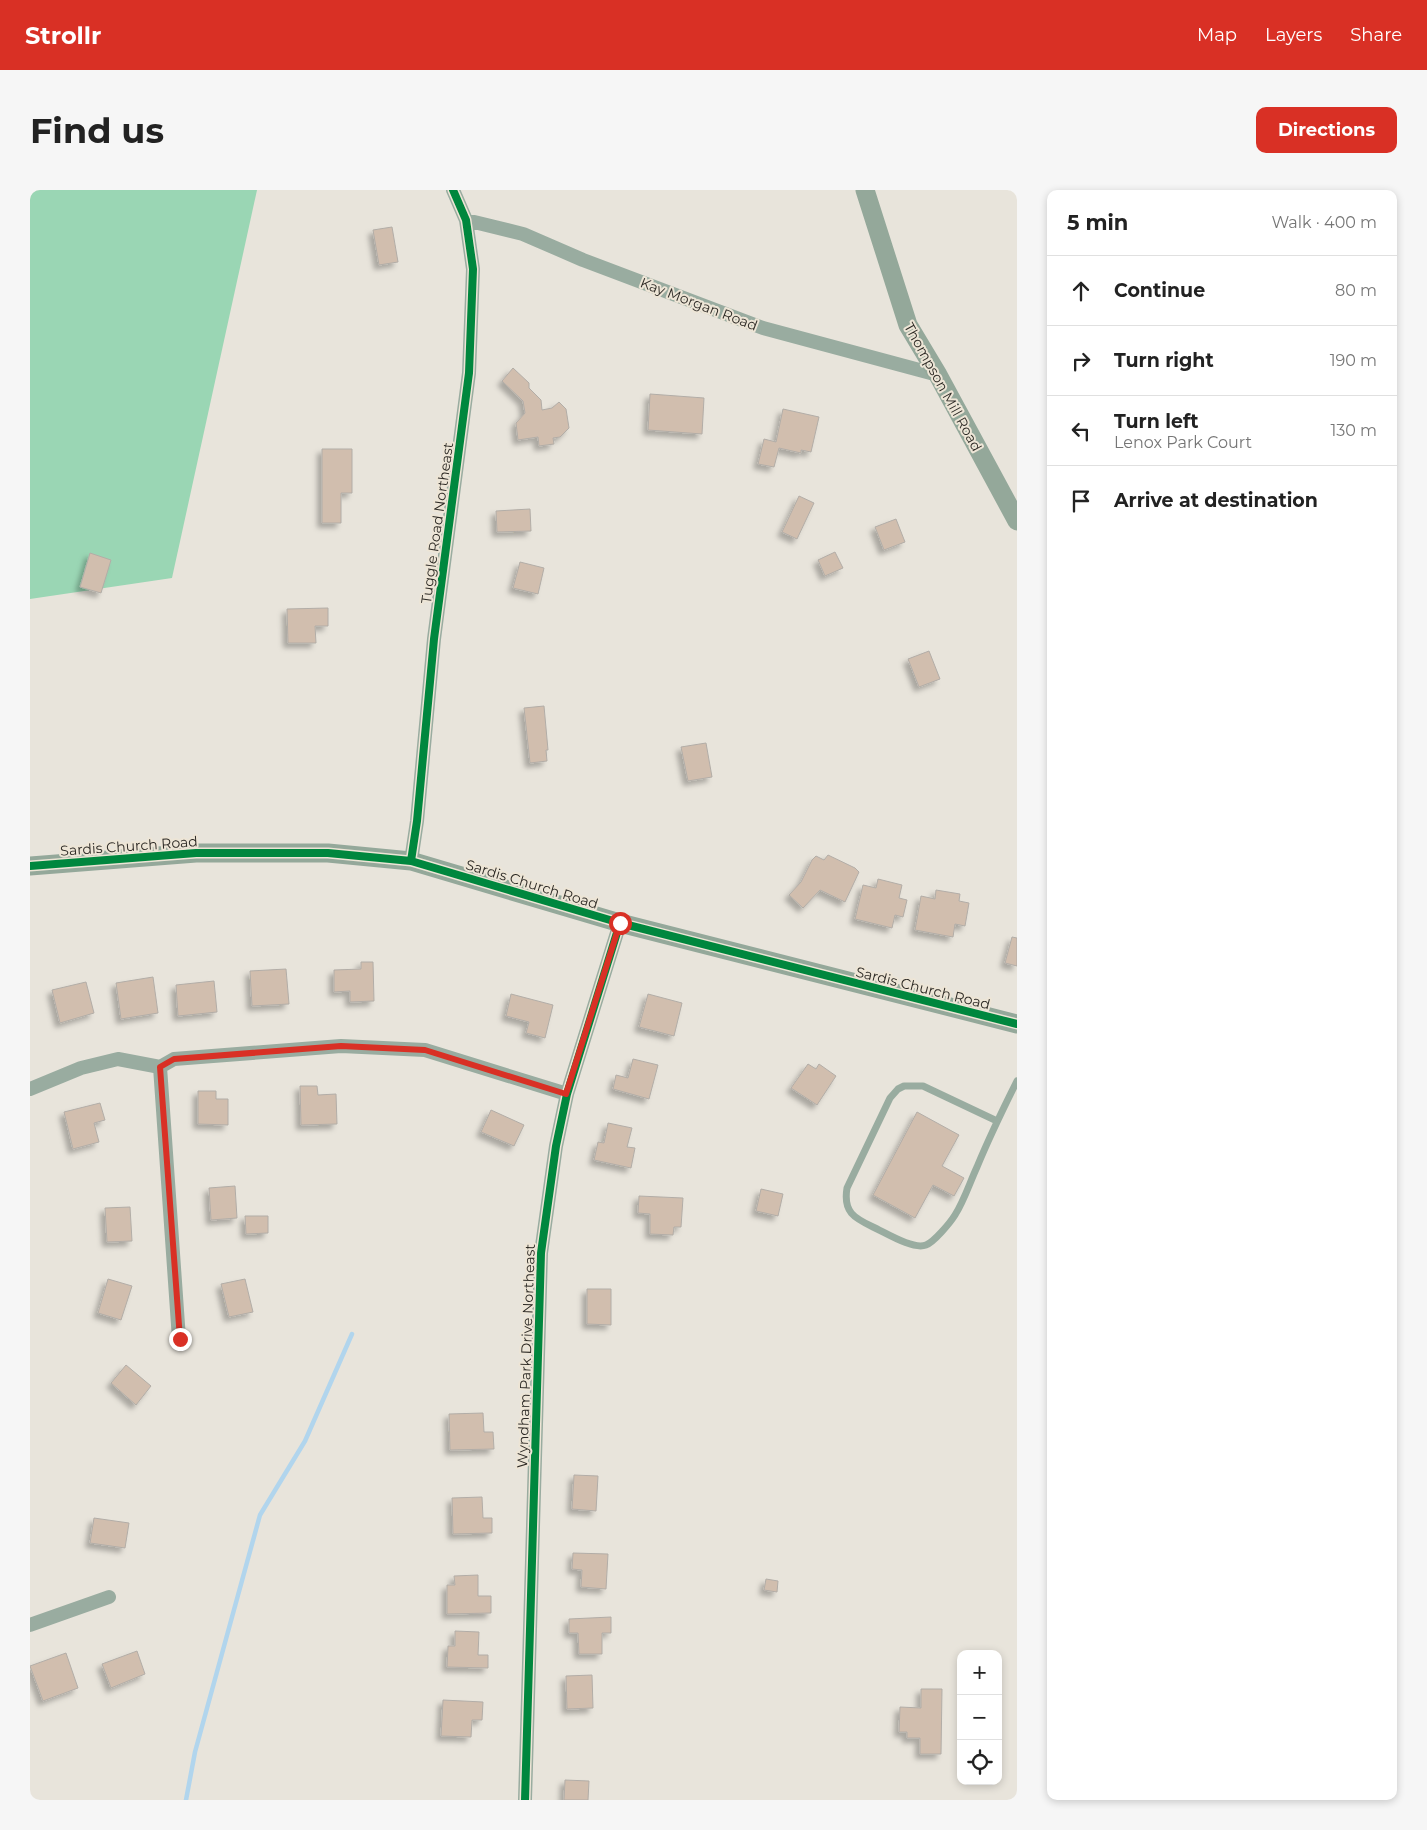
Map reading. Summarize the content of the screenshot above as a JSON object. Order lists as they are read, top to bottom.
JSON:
{
  "streets": {
    "street": [
      "Kay Morgan Road",
      "Thompson Mill Road",
      "Tuggle Road Northeast",
      "Sardis Church Road",
      "Wyndham Park Drive Northeast"
    ]
  },
  "crossings": [
    ["Kay Morgan Road", "Thompson Mill Road"],
    ["Kay Morgan Road", "Tuggle Road Northeast"],
    ["Tuggle Road Northeast", "Sardis Church Road"],
    ["Sardis Church Road", "Wyndham Park Drive Northeast"]
  ],
  "page": {
    "header": "Strollr",
    "nav": ["Map", "Layers", "Share"],
    "buttons": "Directions",
    "title": "Find us",
    "heading": ["5 min", "Walk · 400 m"],
    "list": [
      ["Continue", "80 m"],
      ["Turn right", "190 m"],
      ["Turn left", "Lenox Park Court", "130 m"],
      "Arrive at destination"
    ],
    "map_buttons": ["+", "−"]
  }
}
